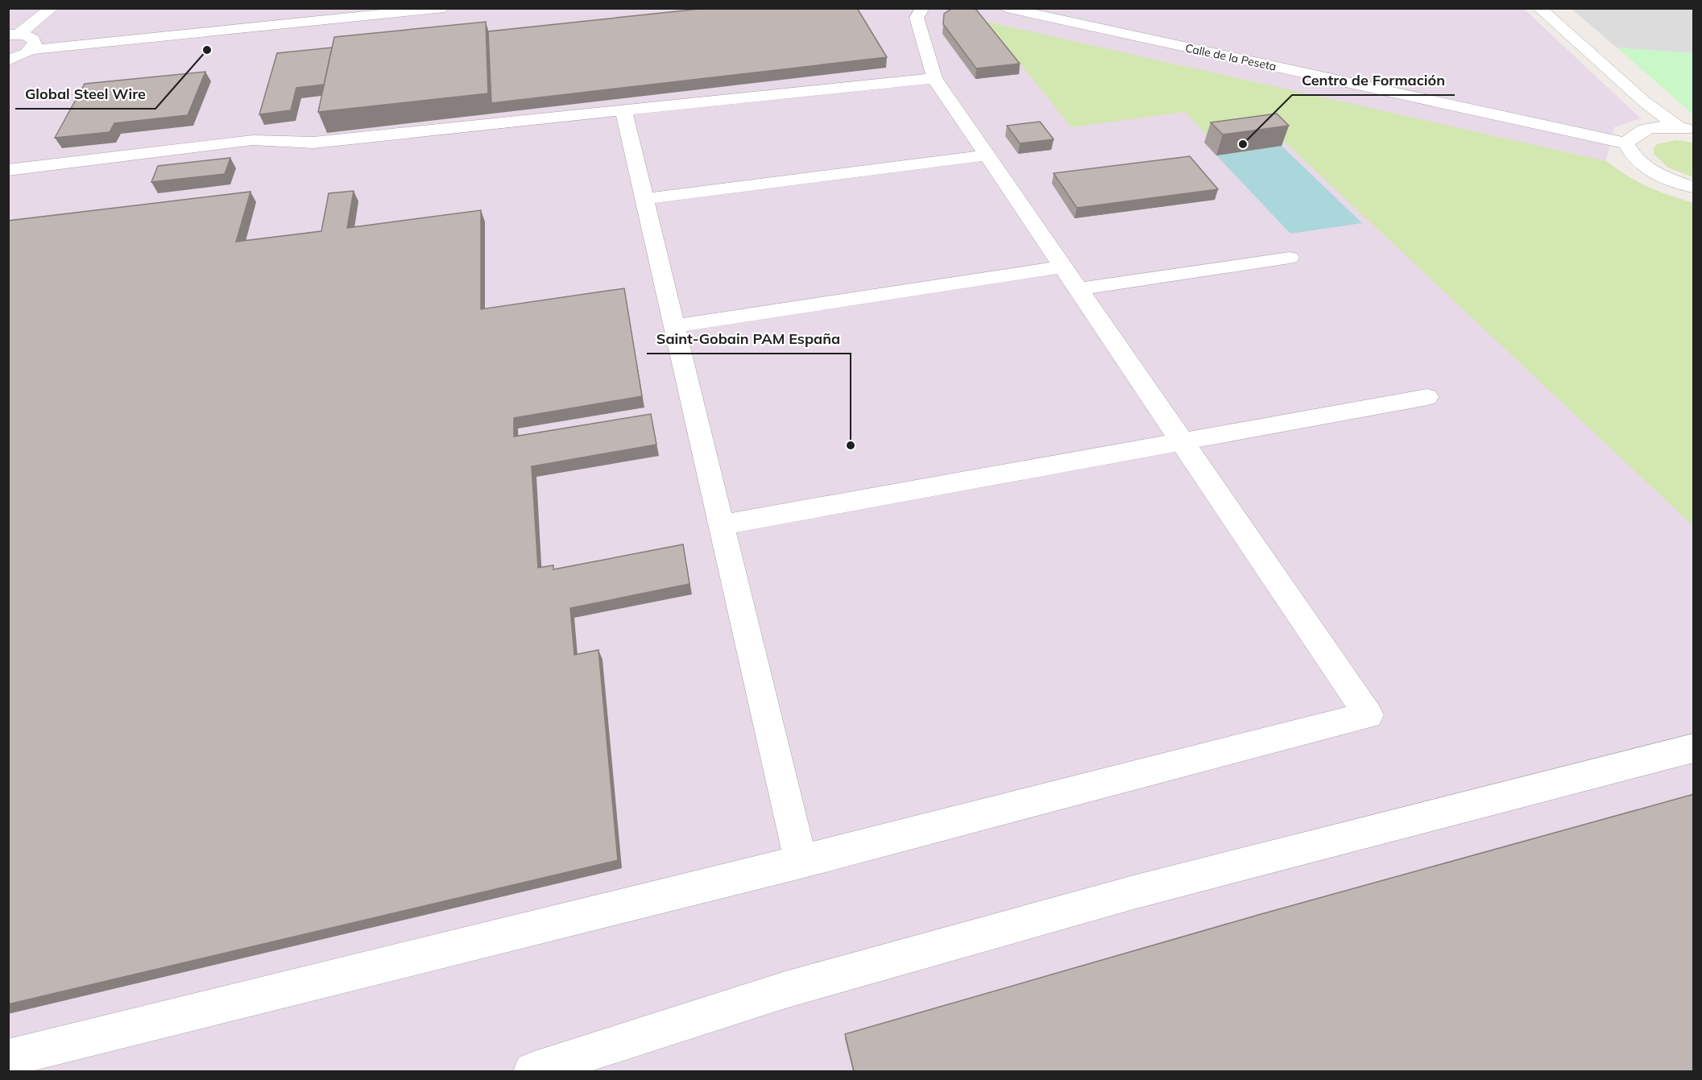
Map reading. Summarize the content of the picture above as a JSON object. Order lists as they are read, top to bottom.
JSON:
{
  "streets": {
    "street": ["Calle de la Peseta"]
  },
  "places": ["Global Steel Wire", "Centro de Formación", "Saint-Gobain PAM España"]
}
